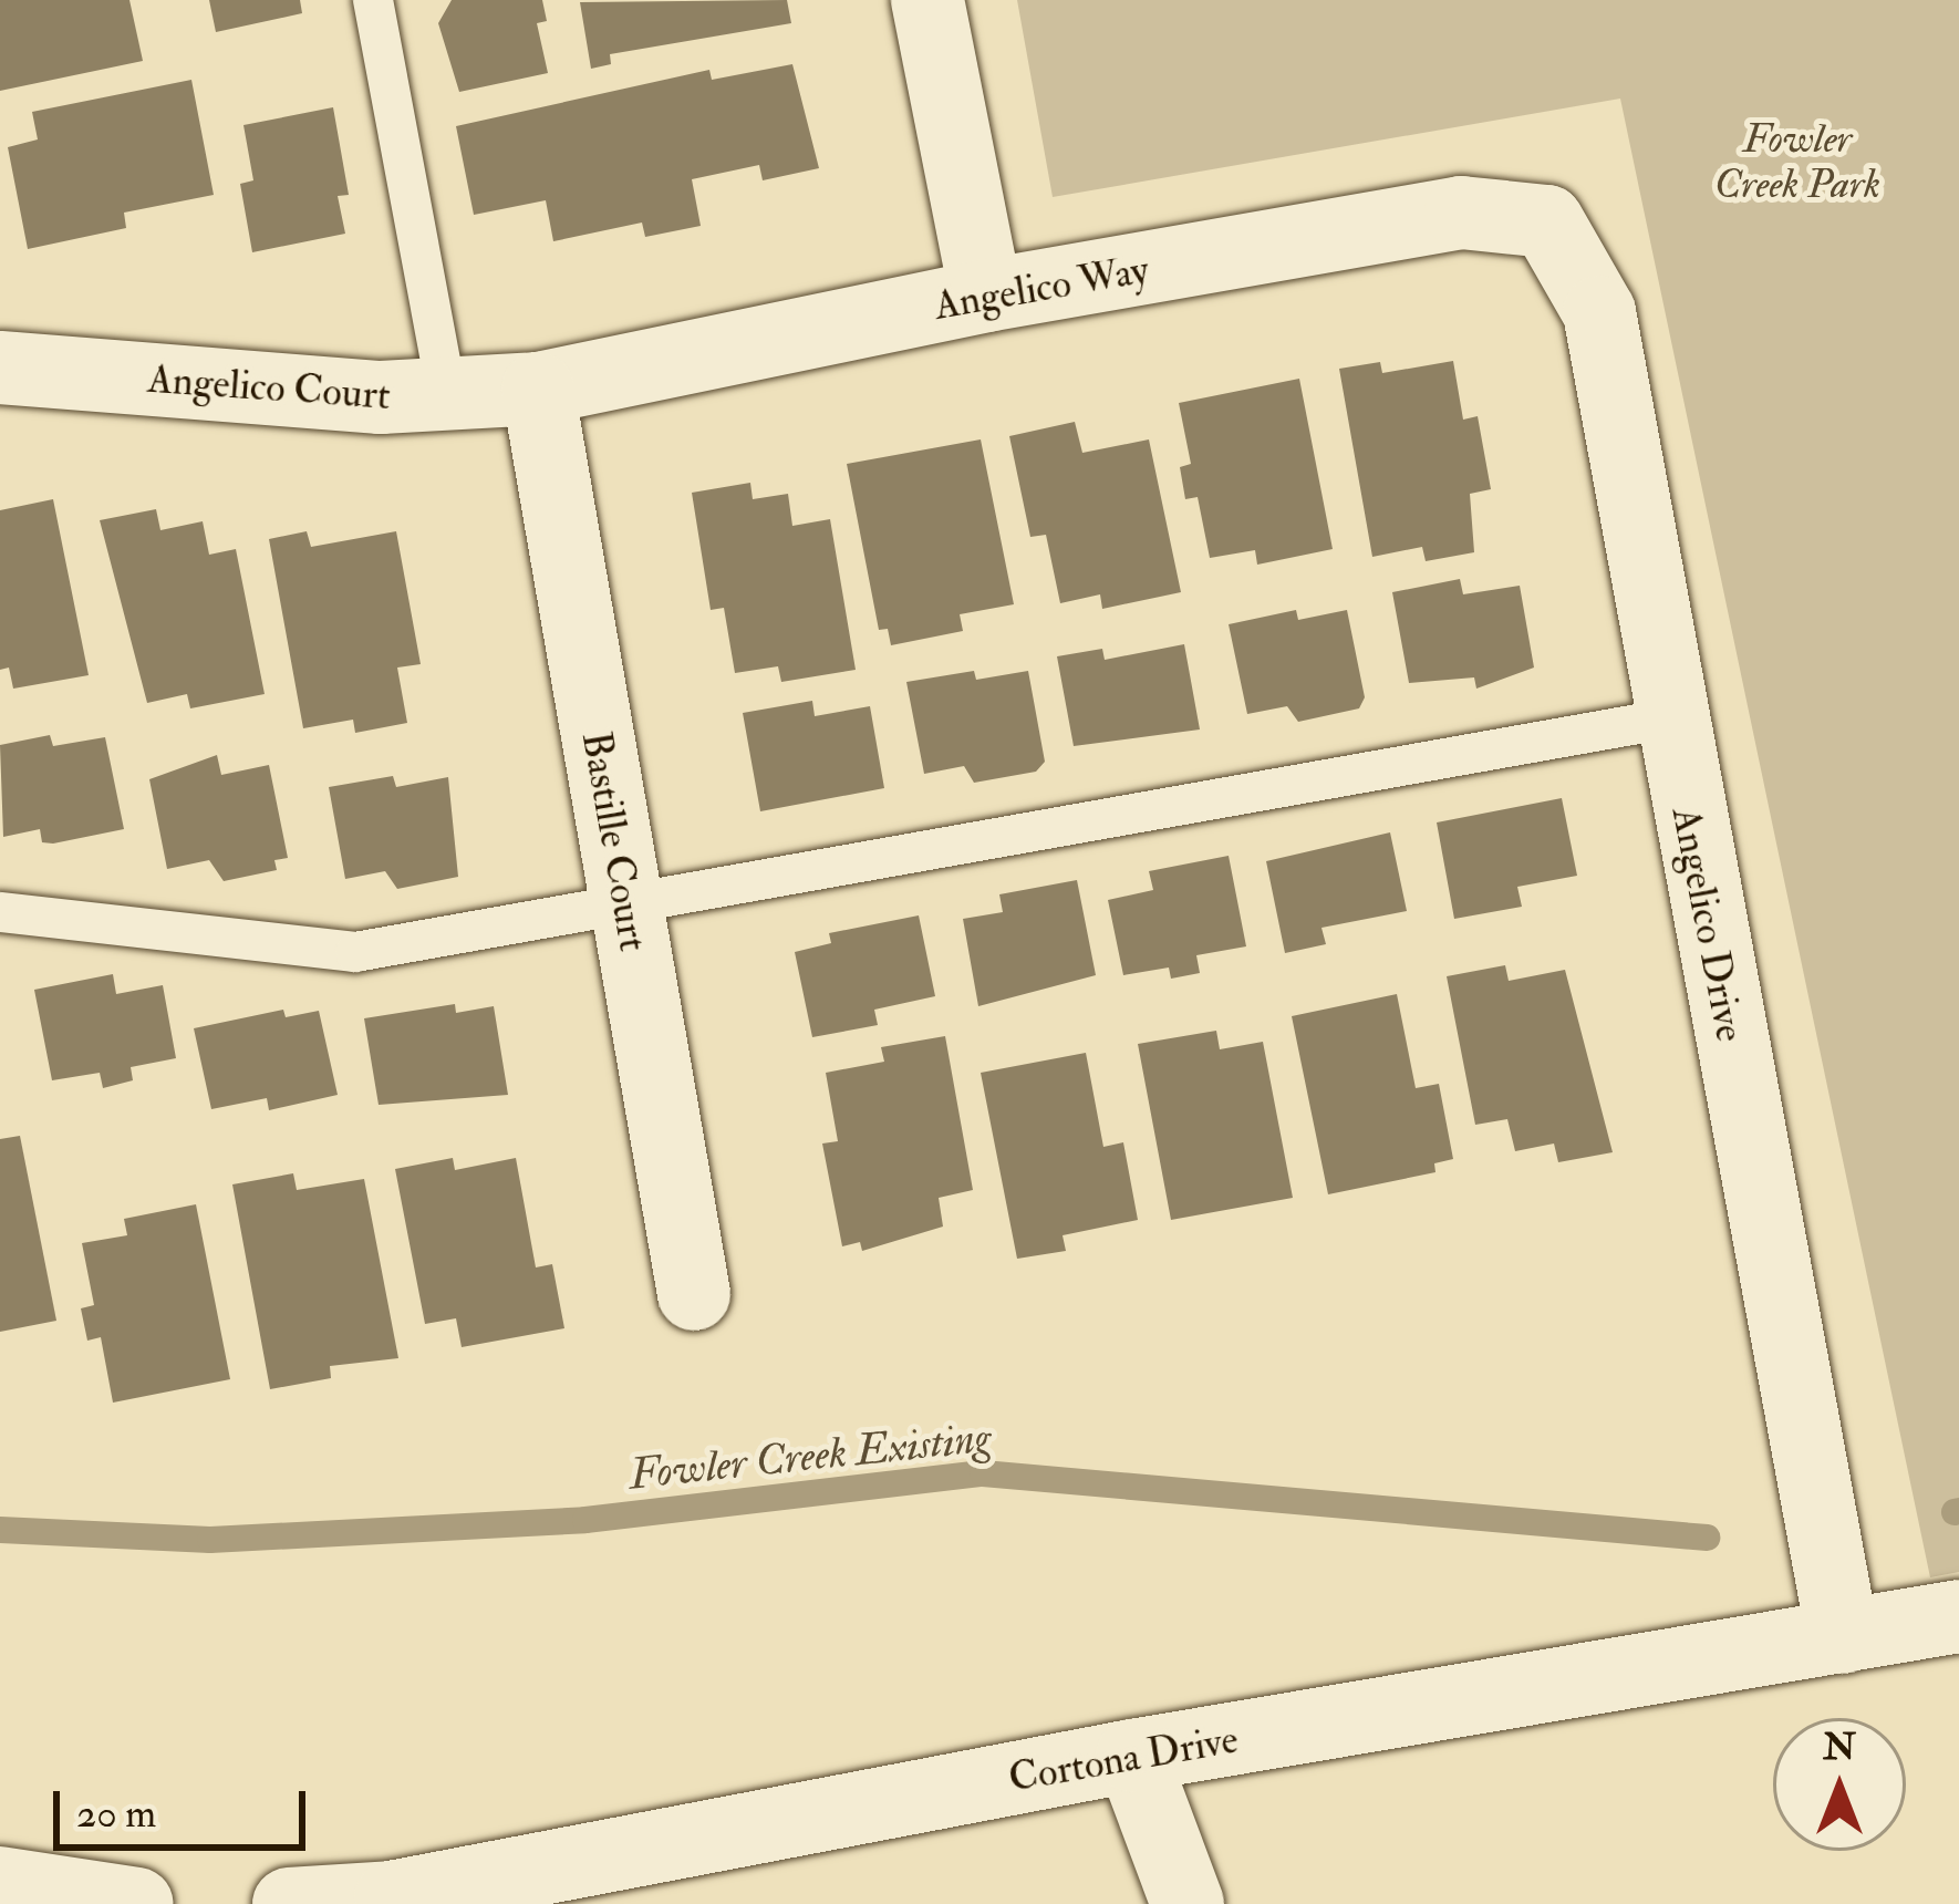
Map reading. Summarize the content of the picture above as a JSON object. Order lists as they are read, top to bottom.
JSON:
{
  "streets": {
    "street": [
      "Angelico Way",
      "Angelico Court",
      "Bastille Court",
      "Angelico Drive",
      "Cortona Drive"
    ]
  },
  "crossings": [
    ["Angelico Way", "Angelico Court"],
    ["Angelico Way", "Bastille Court"],
    ["Angelico Way", "Angelico Drive"],
    ["Angelico Court", "Bastille Court"],
    ["Angelico Drive", "Cortona Drive"]
  ],
  "water": ["Fowler Creek Existing"],
  "parks": ["Fowler Creek Park"],
  "scale_bar": "20 m",
  "north": "top"
}
